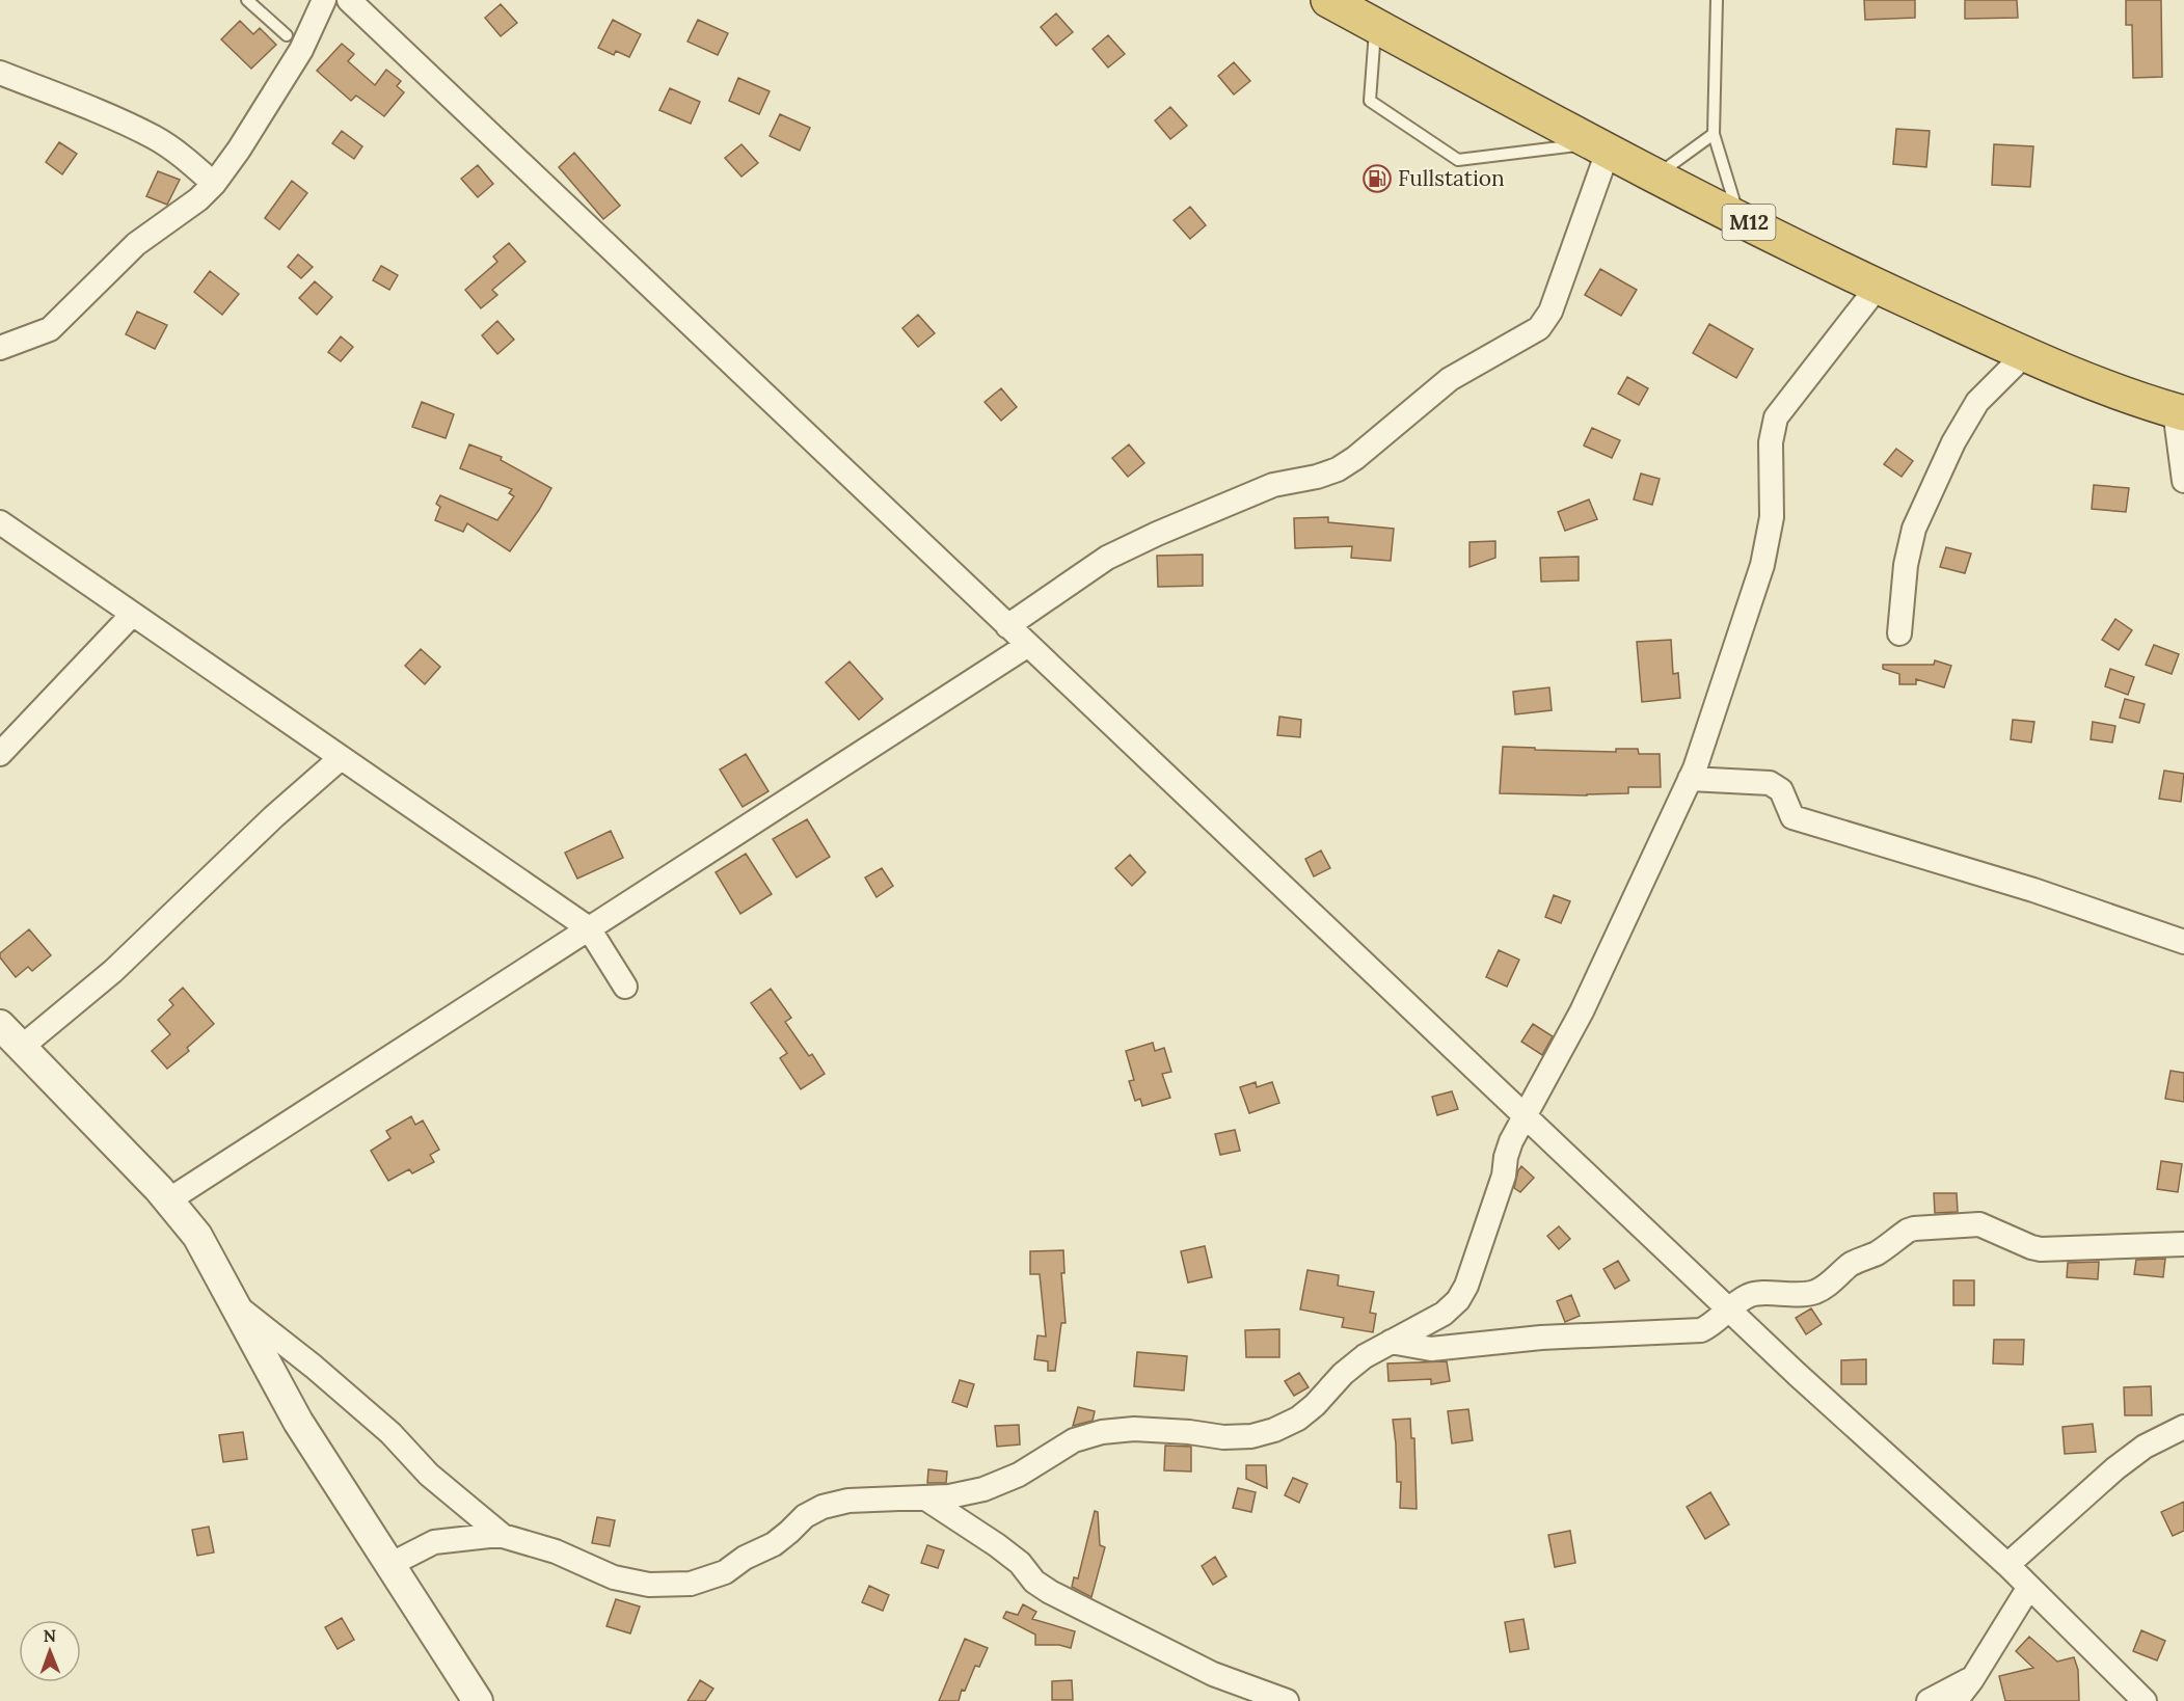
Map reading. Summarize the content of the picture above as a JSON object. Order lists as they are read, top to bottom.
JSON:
{
  "streets": {
    "highway": ["M12"]
  },
  "places": {
    "fuel station": ["Fullstation"]
  },
  "north": "top"
}
